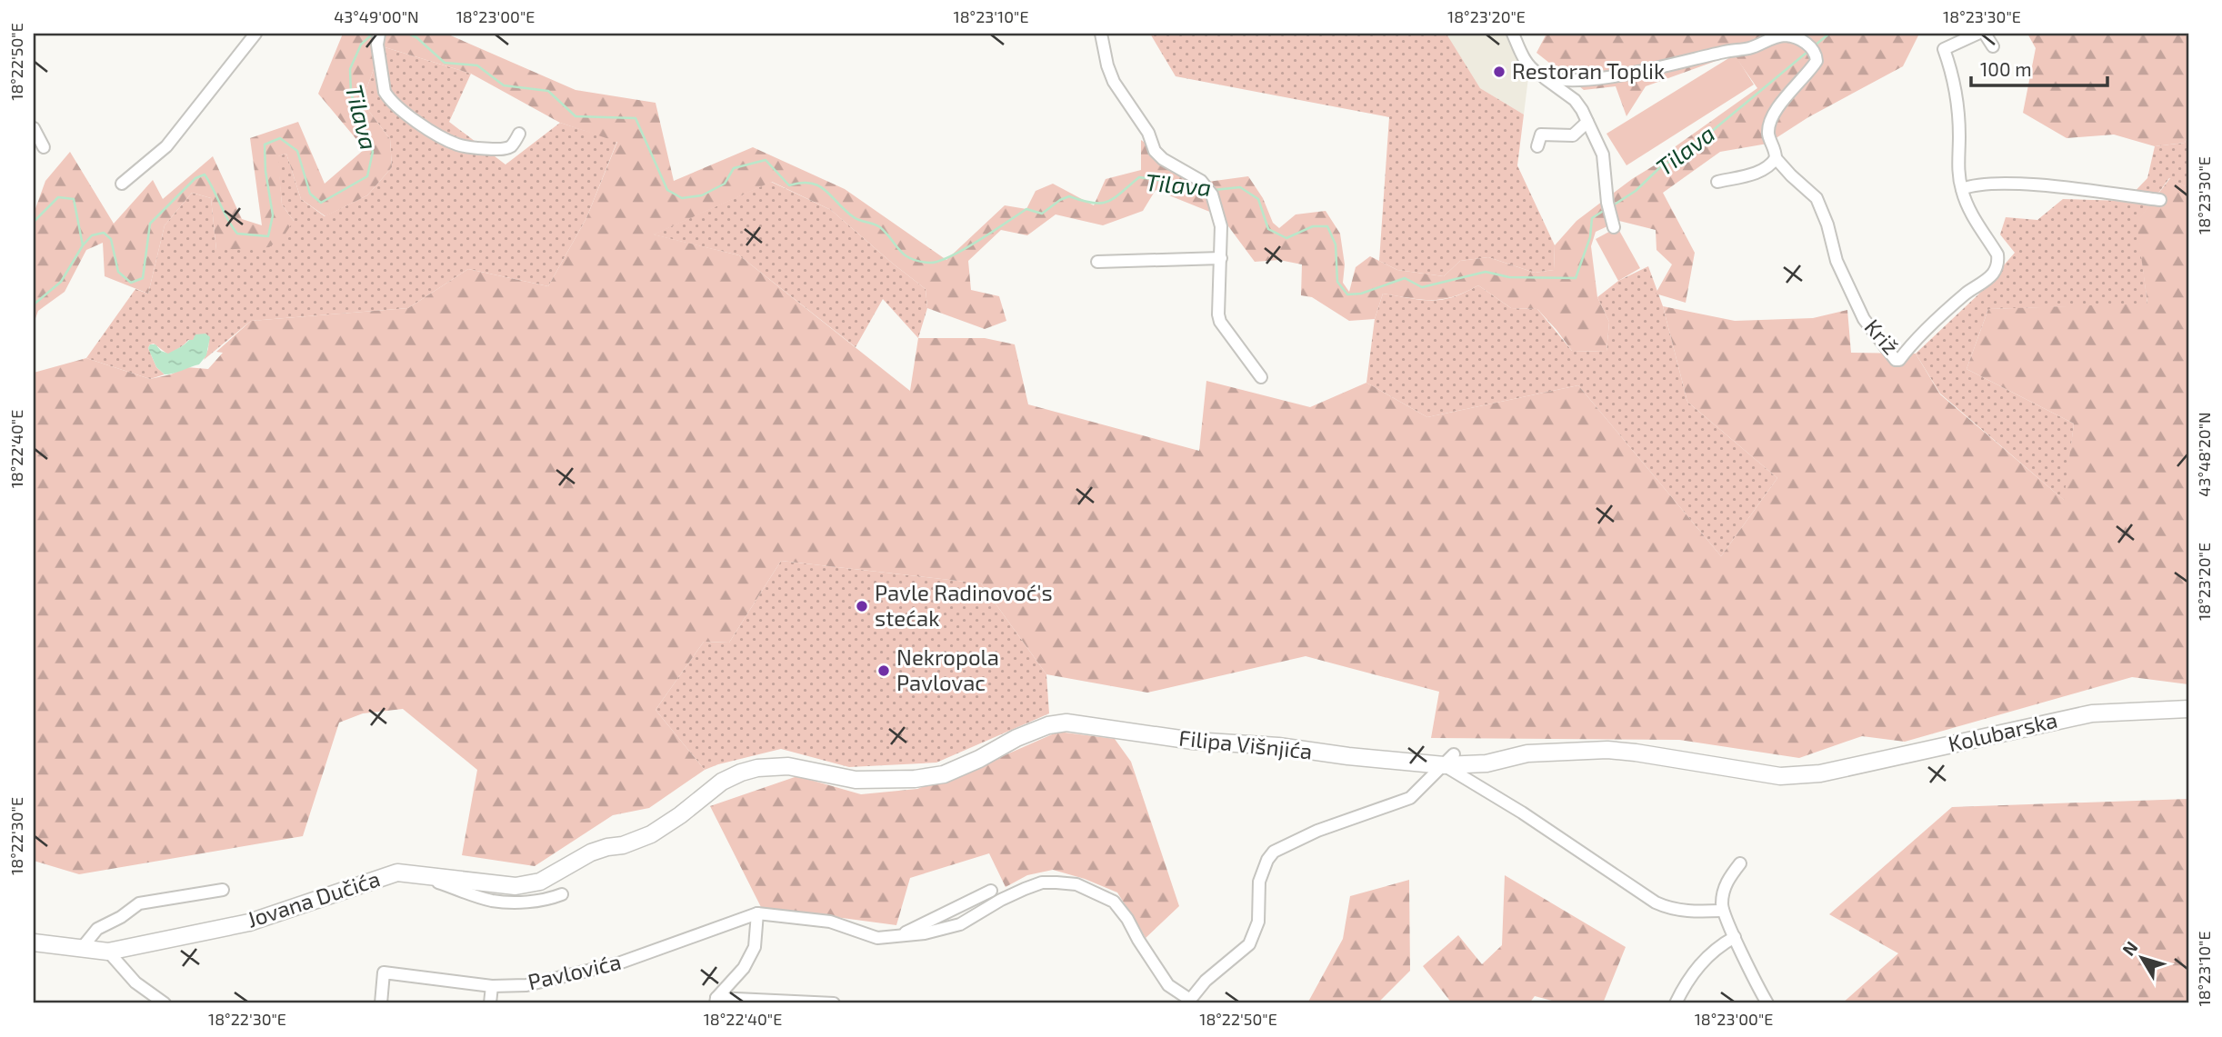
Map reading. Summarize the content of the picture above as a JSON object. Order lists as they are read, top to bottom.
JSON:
{
  "streets": {
    "main road": ["Kolubarska", "Filipa Višnjića", "Jovana Dučića"],
    "street": ["Križ", "Pavlovića"]
  },
  "crossings": [
    ["Kolubarska", "Filipa Višnjića"],
    ["Filipa Višnjića", "Jovana Dučića"]
  ],
  "water": ["Tilava"],
  "places": ["Restoran Toplik", "Pavle Radinovoć's stećak", "Nekropola Pavlovac"],
  "scale_bar": "100 m",
  "north": "top left",
  "coordinates": [
    "43°49'00\"N",
    "18°23'00\"E",
    "18°23'10\"E",
    "18°23'20\"E",
    "18°23'30\"E",
    "18°22'50\"E",
    "18°22'40\"E",
    "43°48'20\"N",
    "18°22'30\"E"
  ]
}
